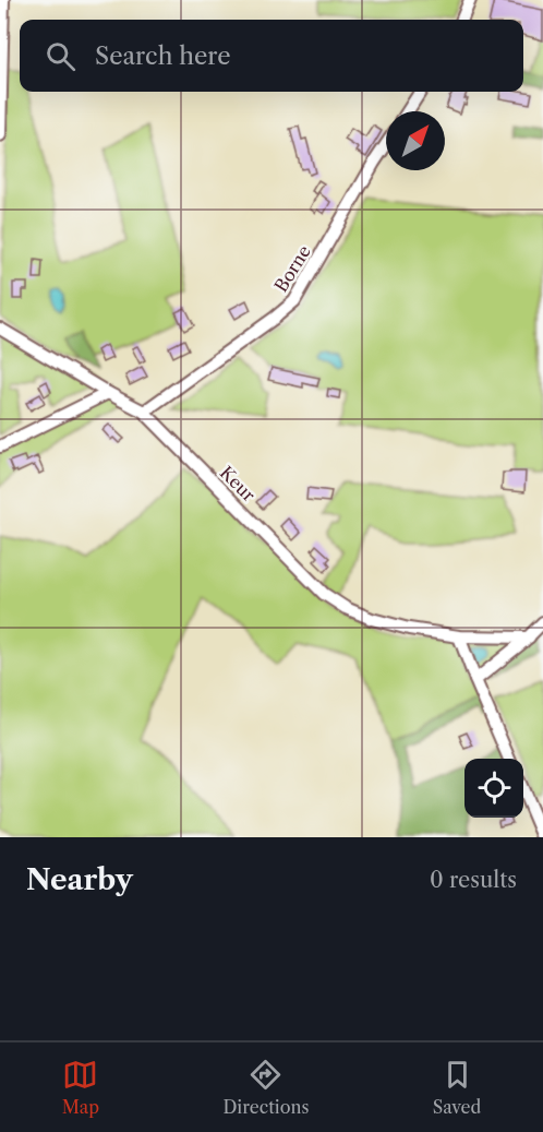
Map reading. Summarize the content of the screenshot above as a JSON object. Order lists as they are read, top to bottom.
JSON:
{
  "streets": {
    "street": ["Borne", "Keur"]
  },
  "crossings": [
    ["Borne", "Keur"]
  ],
  "north": "top right",
  "page": {
    "search": "Search here",
    "heading": ["Nearby", "0 results"],
    "nav": ["Map", "Directions", "Saved"]
  }
}
